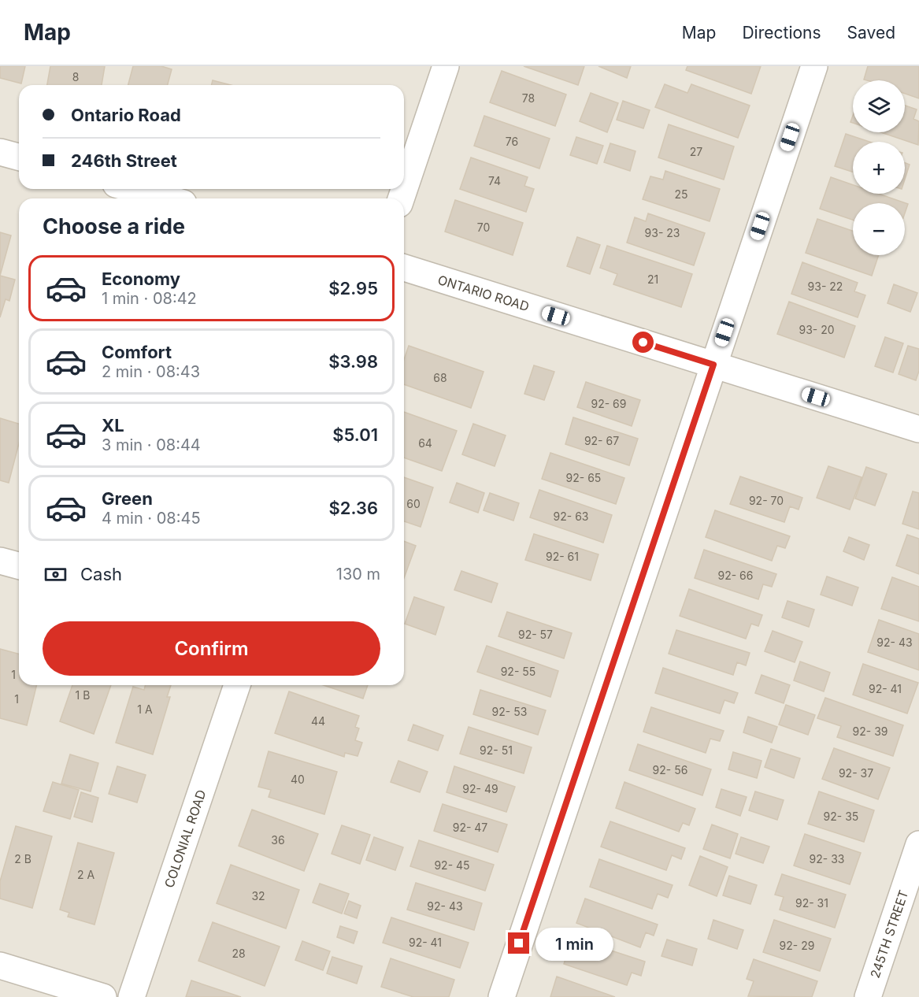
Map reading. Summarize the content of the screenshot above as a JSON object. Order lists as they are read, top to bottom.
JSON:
{
  "streets": {
    "street": ["ONTARIO ROAD", "COLONIAL ROAD", "245TH STREET"]
  },
  "house_numbers": [
    "8",
    "78",
    "76",
    "27",
    "74",
    "25",
    "70",
    "93- 23",
    "21",
    "93- 22",
    "93- 20",
    "68",
    "92- 69",
    "92- 67",
    "64",
    "92- 65",
    "92- 70",
    "60",
    "92- 63",
    "92- 61",
    "92- 66",
    "92- 57",
    "92- 43",
    "92- 55",
    "1",
    "92- 41",
    "1 B",
    "1",
    "1 A",
    "92- 53",
    "44",
    "92- 39",
    "92- 51",
    "92- 56",
    "92- 37",
    "40",
    "92- 49",
    "92- 35",
    "92- 47",
    "36",
    "2 B",
    "92- 33",
    "92- 45",
    "2 A",
    "32",
    "92- 31",
    "92- 43",
    "92- 41",
    "92- 29",
    "28"
  ],
  "page": {
    "header": "Map",
    "nav": ["Map", "Directions", "Saved"],
    "map_buttons": ["+", "−"],
    "banner": ["Ontario Road", "246th Street"],
    "heading": "Choose a ride",
    "list": [
      {
        "name": "Economy",
        "note": "1 min · 08:42",
        "value": "$2.95"
      },
      {
        "name": "Comfort",
        "note": "2 min · 08:43",
        "value": "$3.98"
      },
      {
        "name": "XL",
        "note": "3 min · 08:44",
        "value": "$5.01"
      },
      {
        "name": "Green",
        "note": "4 min · 08:45",
        "value": "$2.36"
      }
    ],
    "pay": ["Cash", "130 m"],
    "buttons": "Confirm",
    "bubble": "1 min"
  }
}
